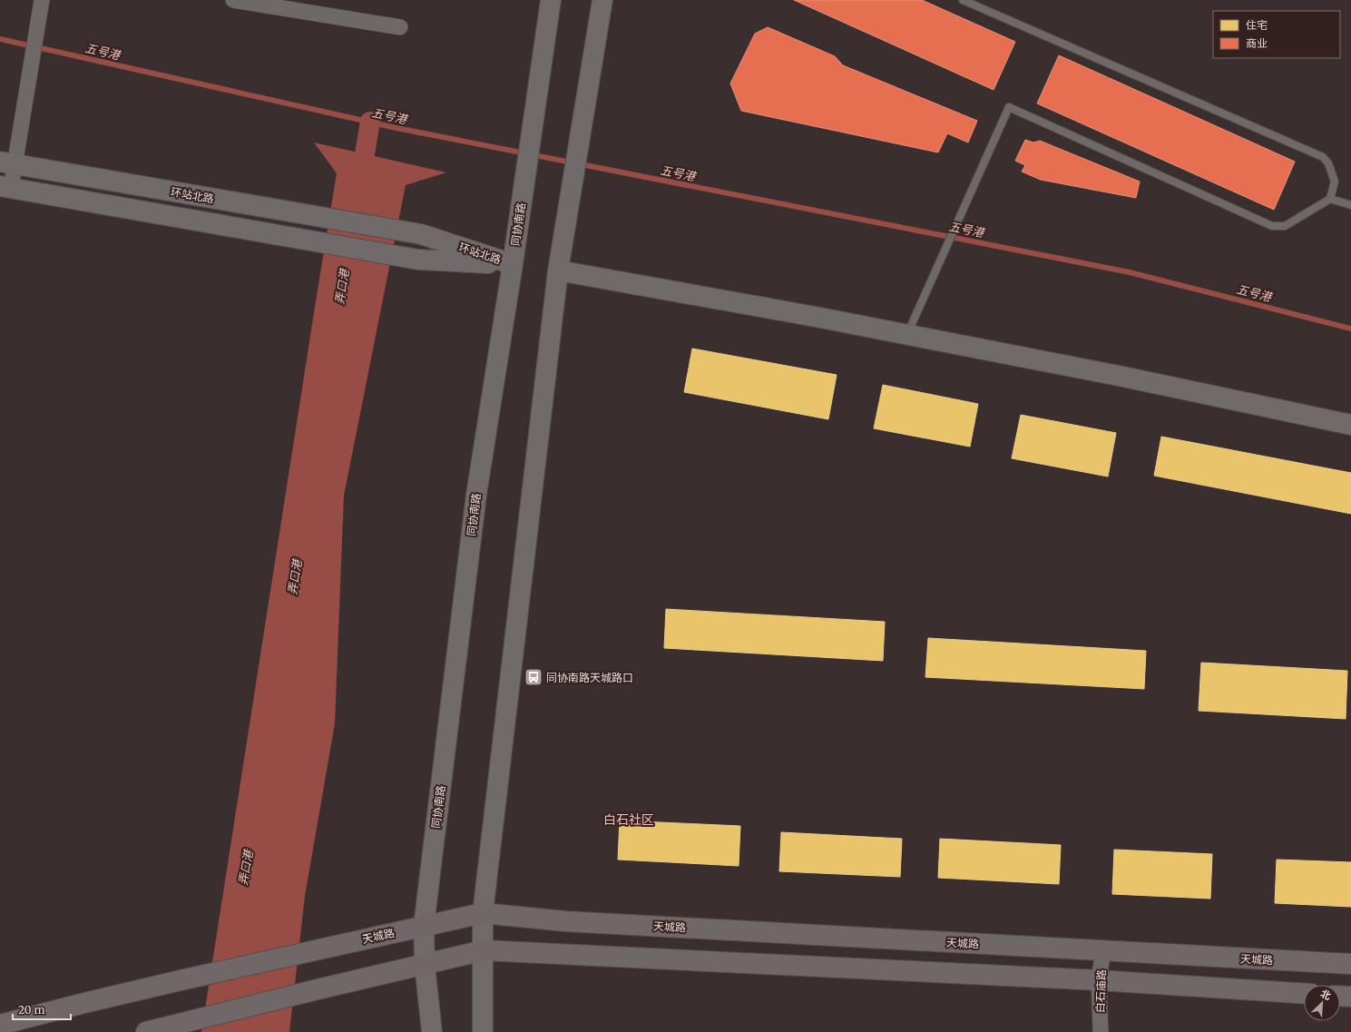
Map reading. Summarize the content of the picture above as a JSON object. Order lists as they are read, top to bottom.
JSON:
{
  "streets": {
    "main road": ["环站北路", "同协南路", "天城路"],
    "street": ["白石庙路"]
  },
  "crossings": [
    ["环站北路", "同协南路"],
    ["同协南路", "天城路"],
    ["天城路", "白石庙路"]
  ],
  "districts": ["白石社区"],
  "water": ["五号港", "弄口港"],
  "places": {
    "bus stop": ["同协南路天城路口"]
  },
  "legend": ["住宅", "商业"],
  "scale_bar": "20 m",
  "north": "top right"
}
